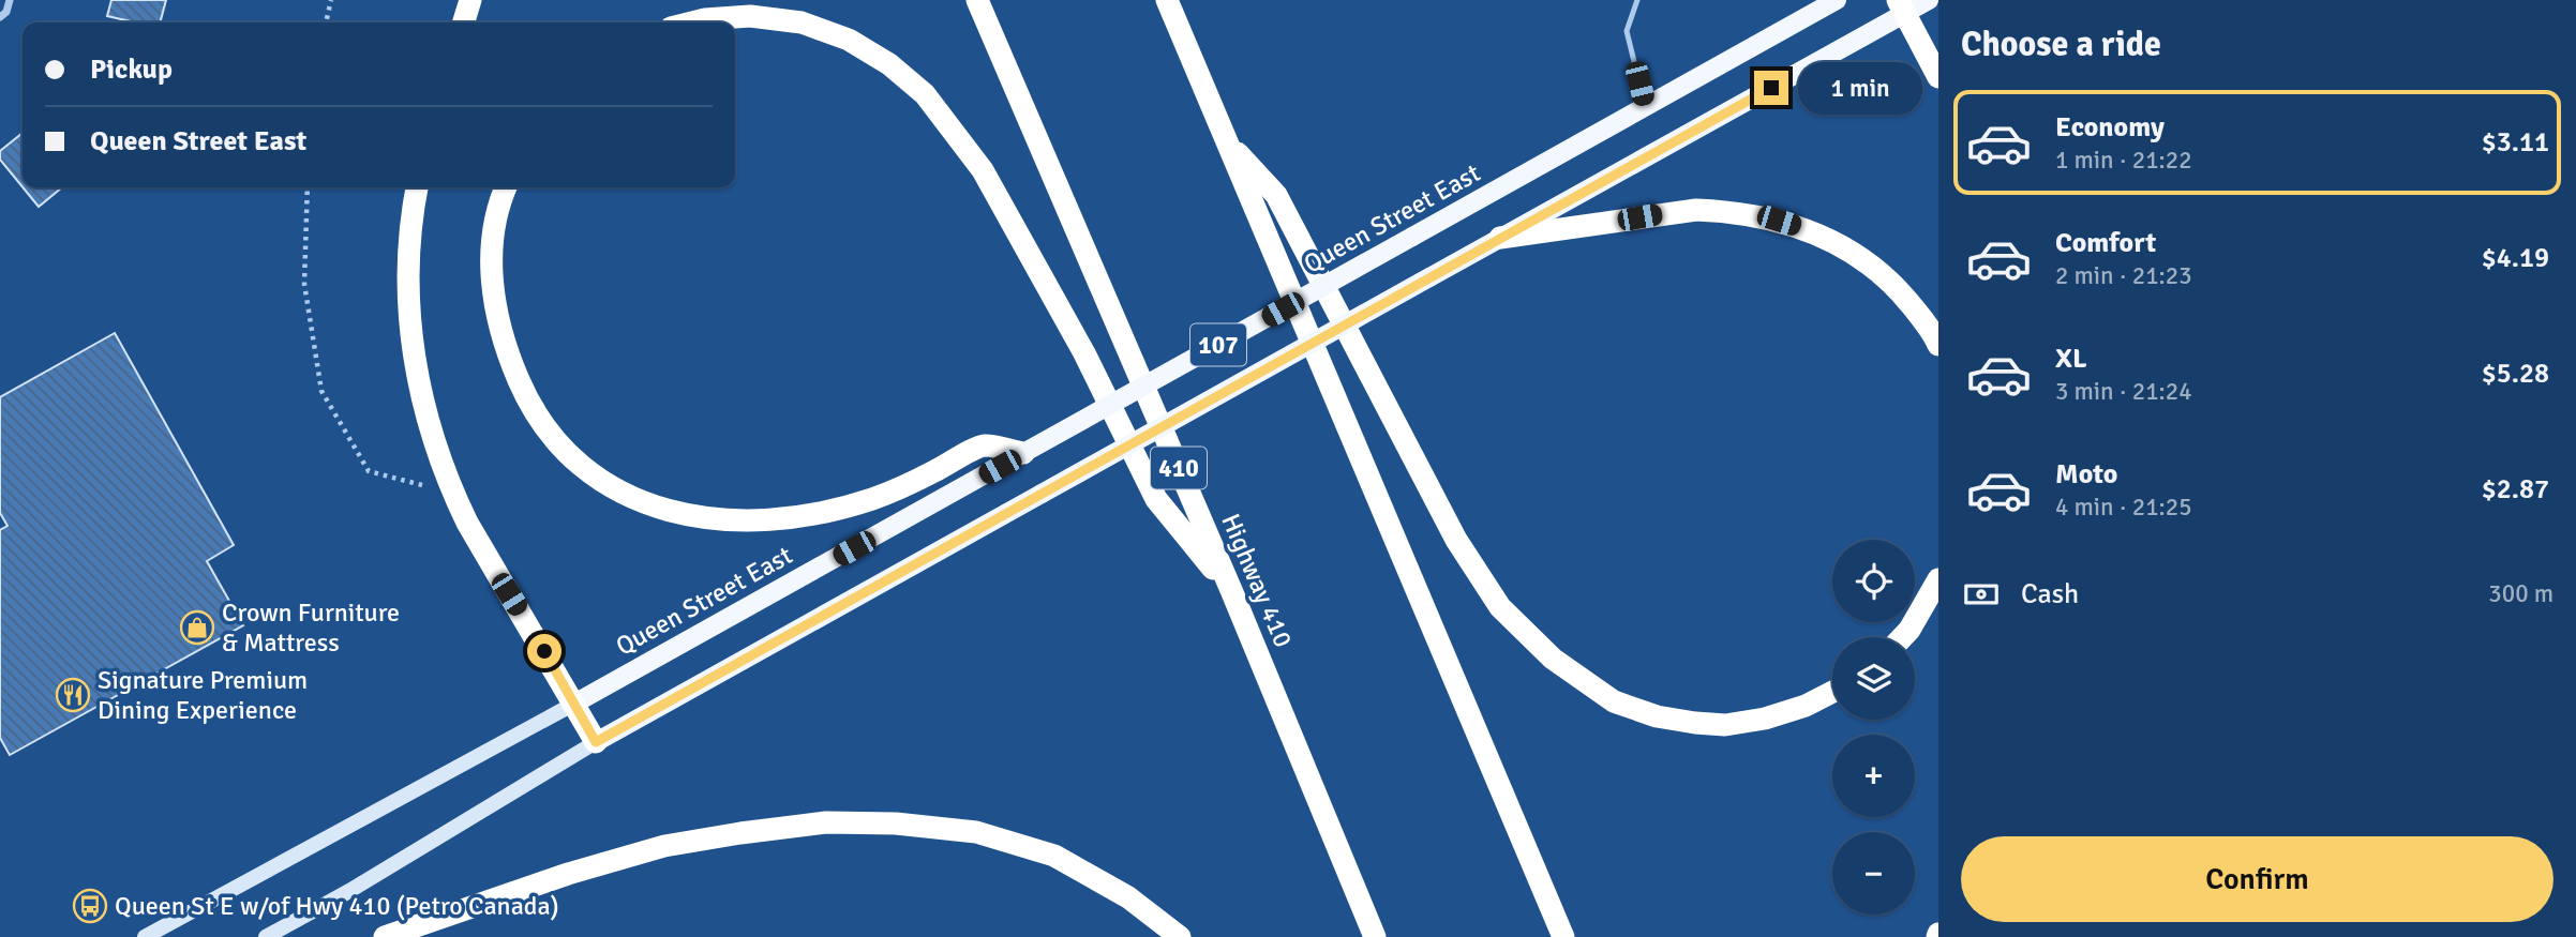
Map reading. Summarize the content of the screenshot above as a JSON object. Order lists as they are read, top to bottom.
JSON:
{
  "streets": {
    "highway": ["410", "Highway 410"],
    "main road": ["Queen Street East", "107"]
  },
  "places": {
    "shop": ["Crown Furniture & Mattress"],
    "restaurant": ["Signature Premium Dining Experience"],
    "bus stop": ["Queen St E w/of Hwy 410 (Petro Canada)"]
  },
  "page": {
    "heading": "Choose a ride",
    "banner": ["Pickup", "Queen Street East"],
    "bubble": "1 min",
    "list": [
      {
        "name": "Economy",
        "note": "1 min · 21:22",
        "value": "$3.11"
      },
      {
        "name": "Comfort",
        "note": "2 min · 21:23",
        "value": "$4.19"
      },
      {
        "name": "XL",
        "note": "3 min · 21:24",
        "value": "$5.28"
      },
      {
        "name": "Moto",
        "note": "4 min · 21:25",
        "value": "$2.87"
      }
    ],
    "map_buttons": ["+", "−"],
    "pay": ["Cash", "300 m"],
    "buttons": "Confirm"
  }
}
